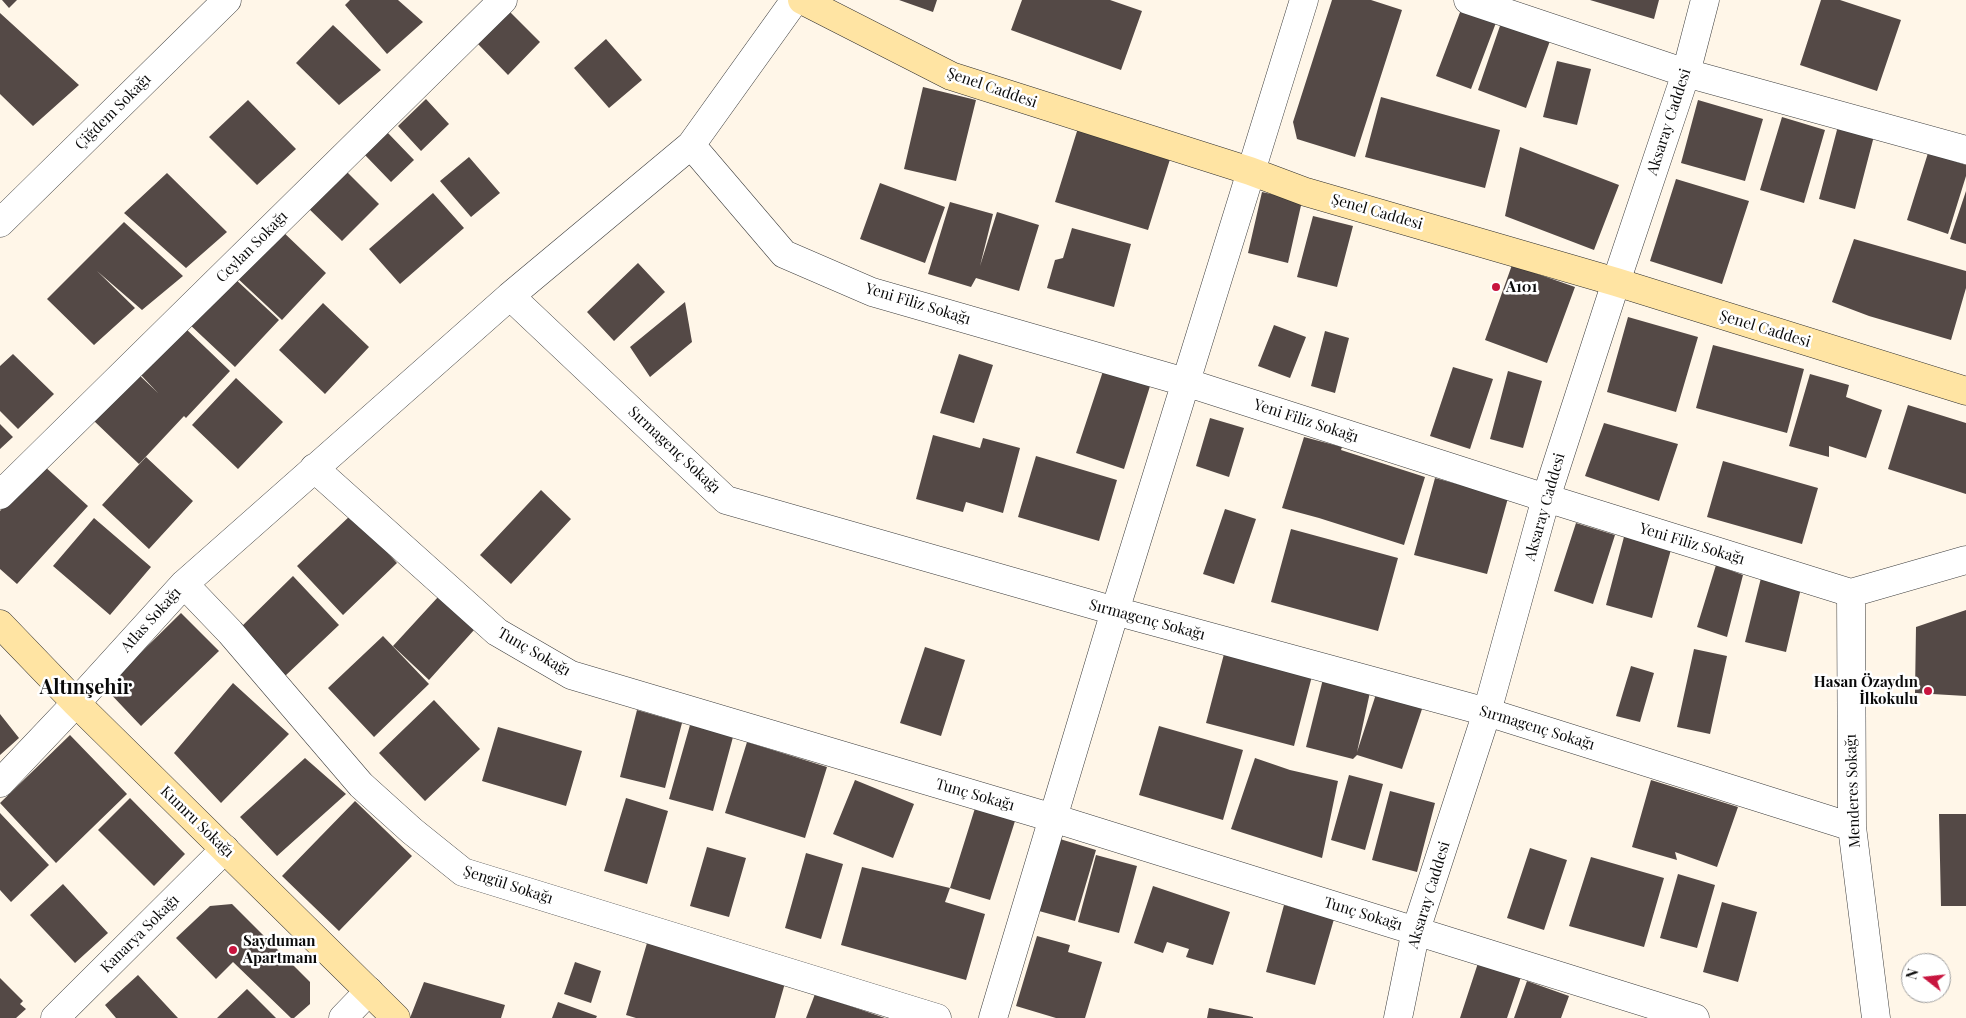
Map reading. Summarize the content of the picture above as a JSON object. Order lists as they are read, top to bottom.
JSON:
{
  "streets": {
    "street": [
      "Şenel Caddesi",
      "Çiğdem Sokağı",
      "Aksaray Caddesi",
      "Ceylan Sokağı",
      "Yeni Filiz Sokağı",
      "Sırmagenç Sokağı",
      "Atlas Sokağı",
      "Tunç Sokağı",
      "Menderes Sokağı",
      "Kumru Sokağı",
      "Şengül Sokağı",
      "Kanarya Sokağı"
    ]
  },
  "crossings": [
    ["Şenel Caddesi", "Aksaray Caddesi"],
    ["Aksaray Caddesi", "Yeni Filiz Sokağı"],
    ["Aksaray Caddesi", "Sırmagenç Sokağı"],
    ["Aksaray Caddesi", "Tunç Sokağı"],
    ["Yeni Filiz Sokağı", "Atlas Sokağı"],
    ["Yeni Filiz Sokağı", "Menderes Sokağı"],
    ["Sırmagenç Sokağı", "Atlas Sokağı"],
    ["Sırmagenç Sokağı", "Menderes Sokağı"],
    ["Atlas Sokağı", "Tunç Sokağı"],
    ["Atlas Sokağı", "Kumru Sokağı"],
    ["Atlas Sokağı", "Şengül Sokağı"],
    ["Kumru Sokağı", "Kanarya Sokağı"]
  ],
  "districts": ["Altınşehir"],
  "places": ["A101", "Hasan Özaydın İlkokulu", "Sayduman Apartmanı"],
  "north": "left"
}
